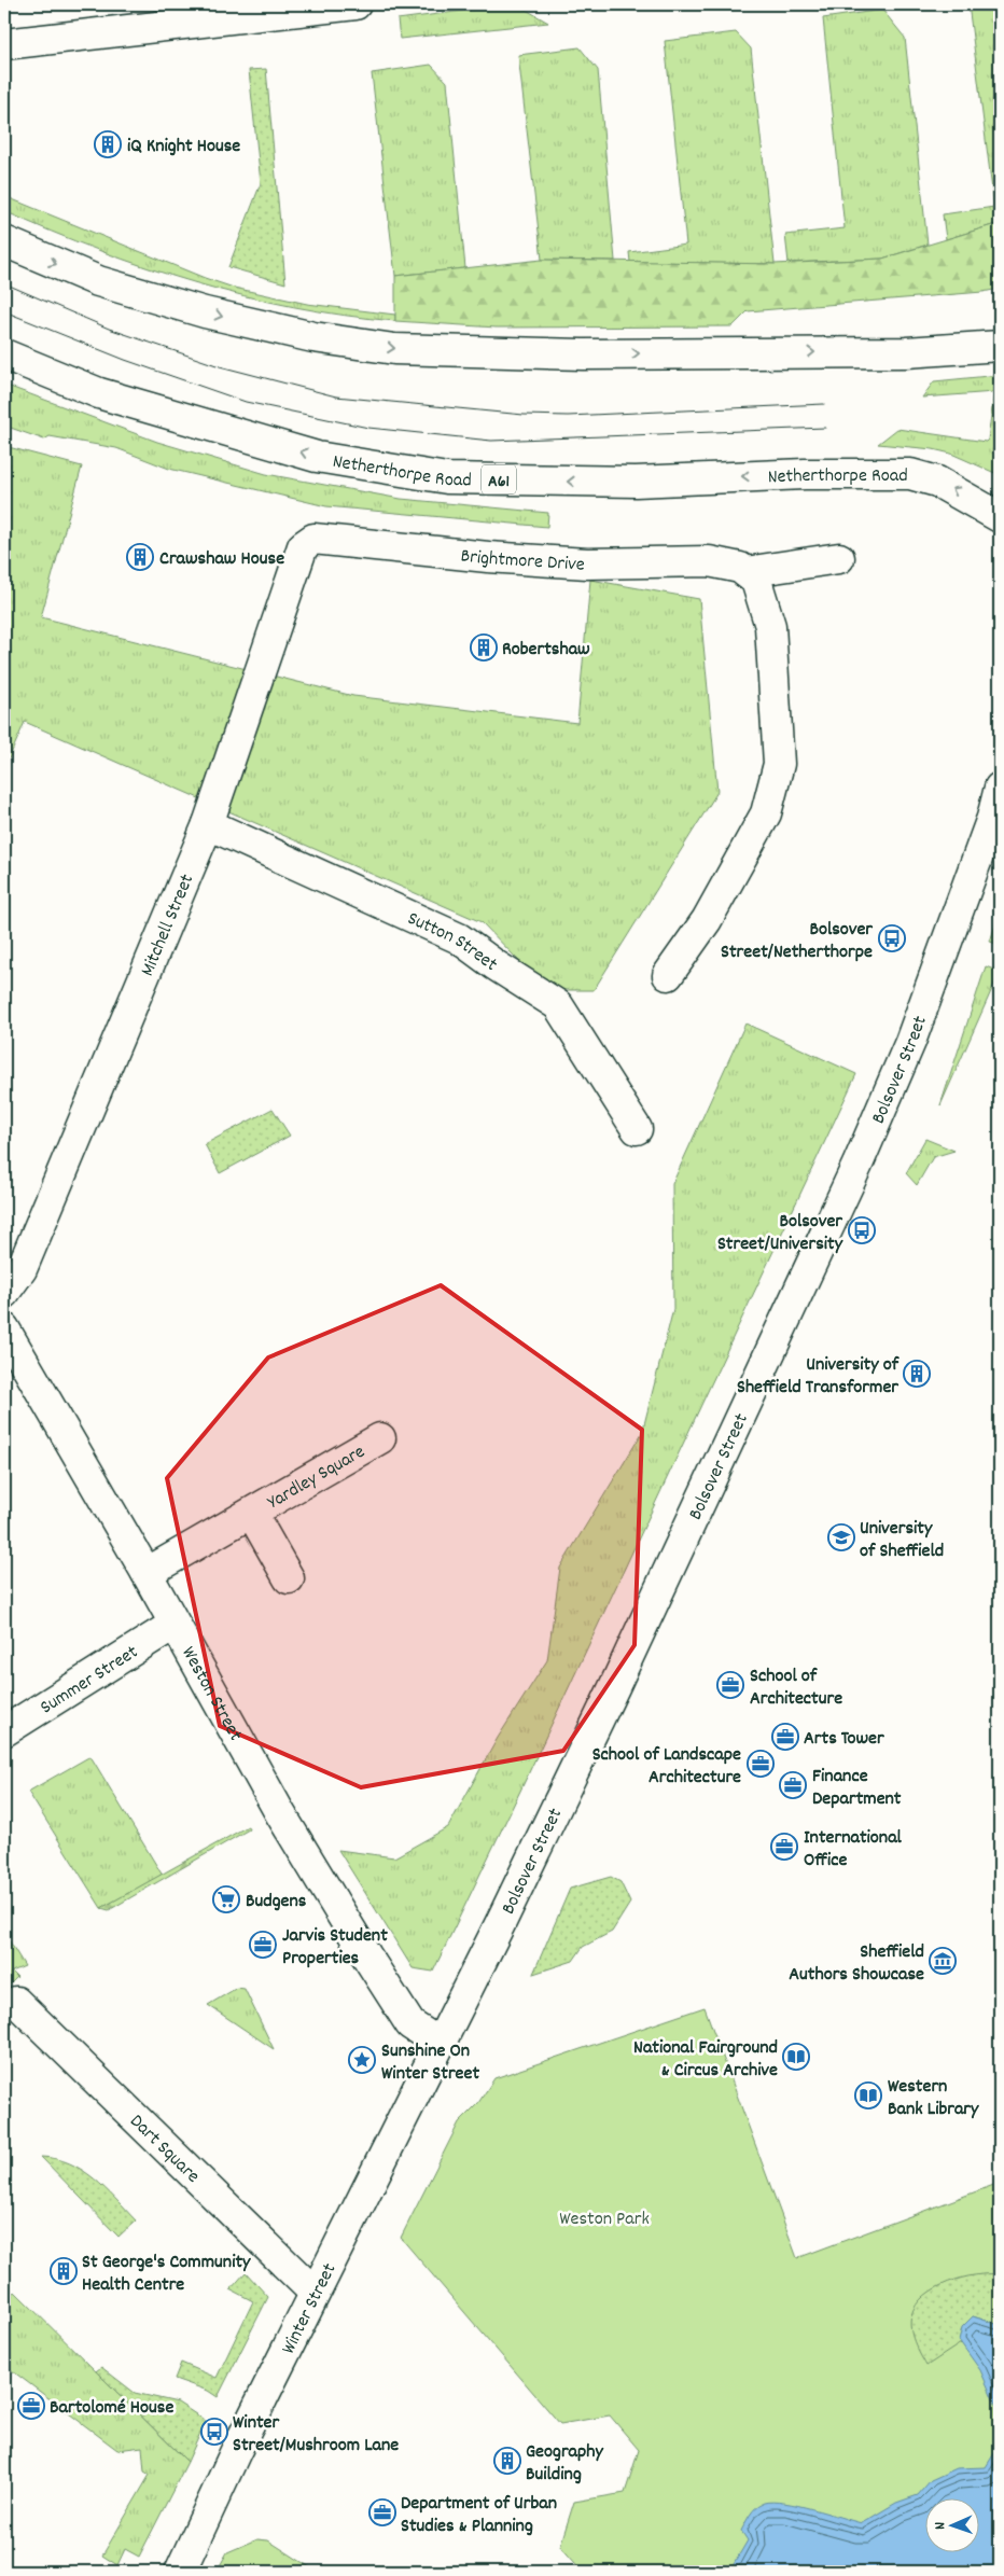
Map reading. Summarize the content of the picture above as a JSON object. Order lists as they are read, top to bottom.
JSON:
{
  "streets": {
    "main road": [
      "Netherthorpe Road",
      "A61",
      "Brightmore Drive",
      "Mitchell Street",
      "Sutton Street",
      "Bolsover Street",
      "Yardley Square",
      "Summer Street",
      "Weston Street",
      "Dart Square",
      "Winter Street"
    ]
  },
  "crossings": [
    ["Brightmore Drive", "Mitchell Street"],
    ["Mitchell Street", "Sutton Street"],
    ["Bolsover Street", "Weston Street"],
    ["Bolsover Street", "Winter Street"],
    ["Yardley Square", "Weston Street"],
    ["Summer Street", "Weston Street"],
    ["Weston Street", "Winter Street"],
    ["Dart Square", "Winter Street"]
  ],
  "parks": ["Weston Park"],
  "places": {
    "building": [
      "iQ Knight House",
      "Crawshaw House",
      "Robertshaw",
      "University of Sheffield Transformer",
      "St George's Community Health Centre",
      "Geography Building"
    ],
    "bus stop": ["Bolsover Street/Netherthorpe", "Bolsover Street/University", "Winter Street/Mushroom Lane"],
    "school or university": ["University of Sheffield"],
    "office": [
      "School of Architecture",
      "Arts Tower",
      "School of Landscape Architecture",
      "Finance Department",
      "International Office",
      "Jarvis Student Properties",
      "Bartolomé House",
      "Department of Urban Studies & Planning"
    ],
    "supermarket": ["Budgens"],
    "museum": ["Sheffield Authors Showcase"],
    "library": ["National Fairground & Circus Archive", "Western Bank Library"],
    "place": ["Sunshine On Winter Street"]
  },
  "north": "left"
}
